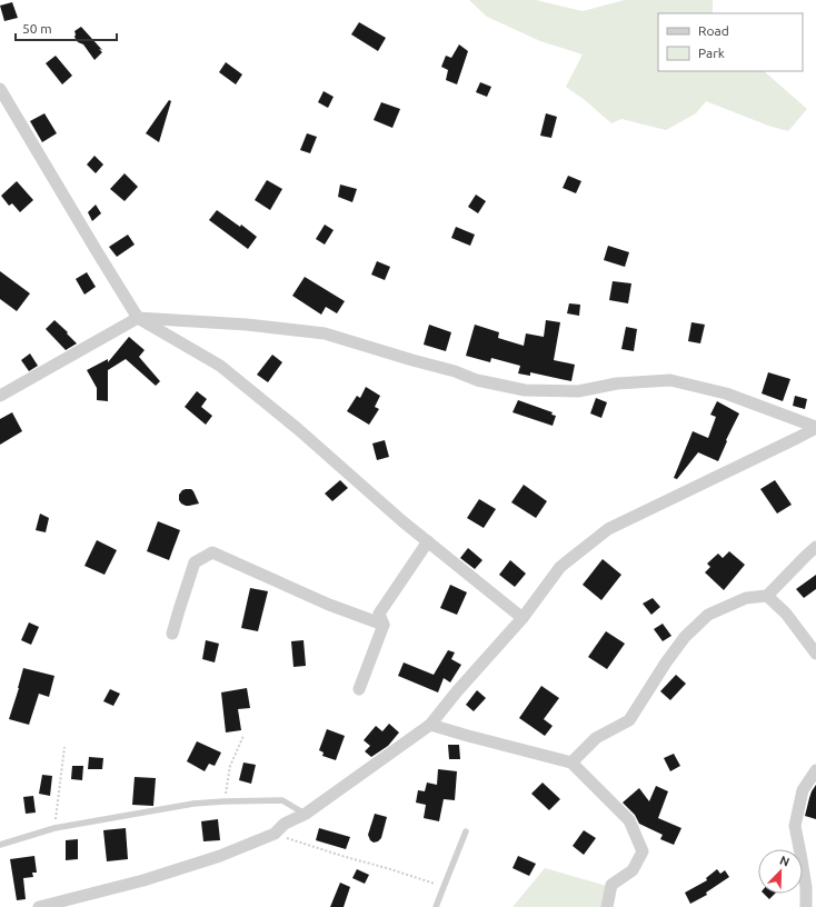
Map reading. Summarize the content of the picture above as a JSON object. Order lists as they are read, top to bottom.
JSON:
{
  "legend": ["Road", "Park"],
  "scale_bar": "50 m",
  "north": "top right"
}
